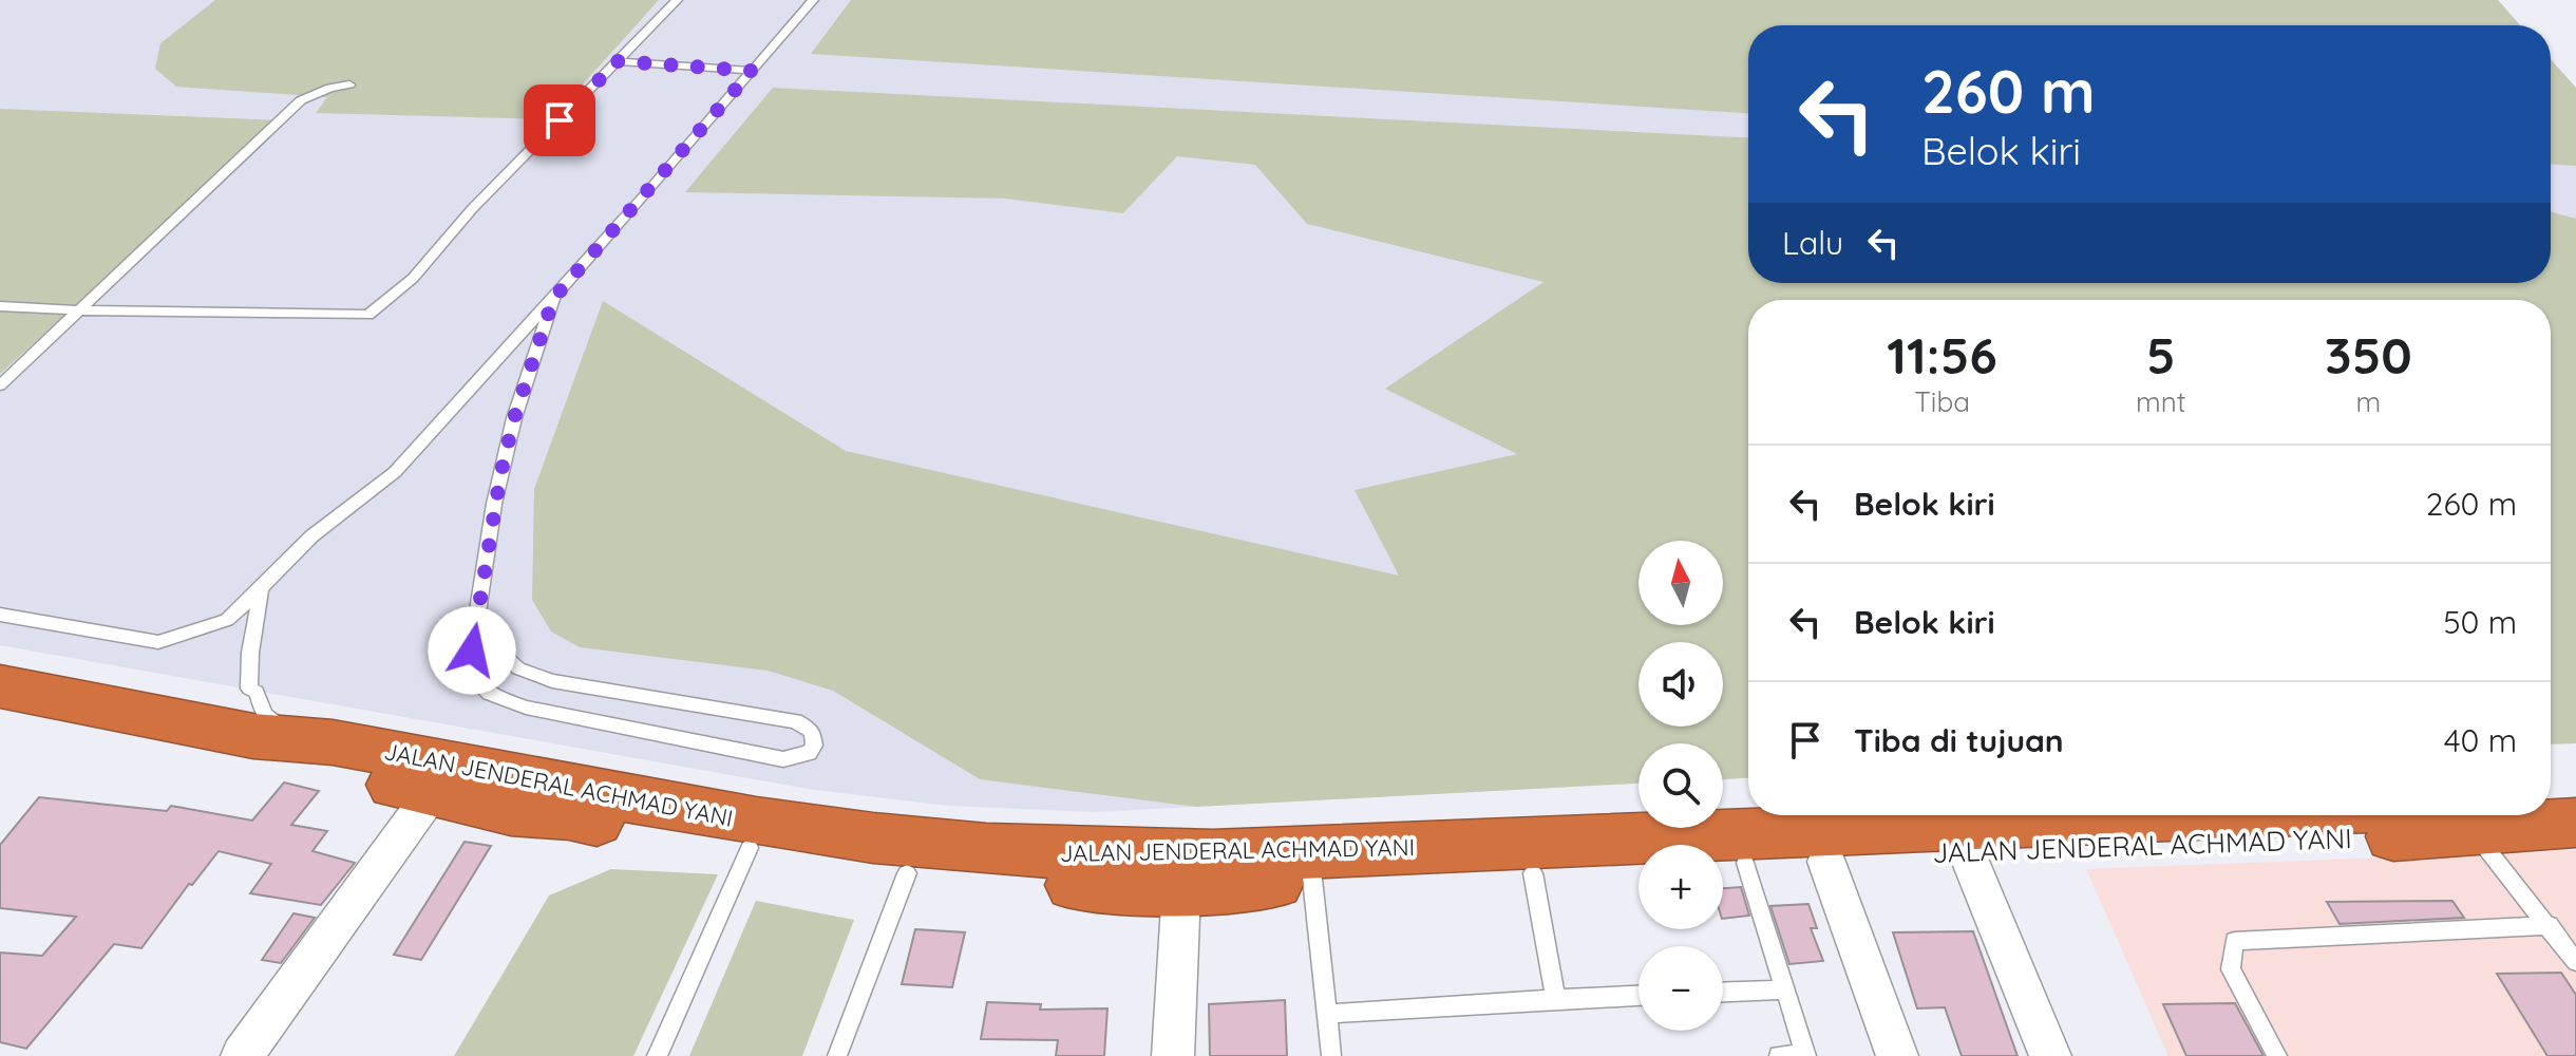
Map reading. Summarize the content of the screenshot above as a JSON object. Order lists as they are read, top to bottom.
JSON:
{
  "streets": {
    "highway": ["JALAN JENDERAL ACHMAD YANI"]
  },
  "north": "top",
  "page": {
    "turn": ["260 m", "Belok kiri"],
    "then": "Lalu",
    "eta": [
      "11:56",
      "Tiba",
      "5",
      "mnt",
      "350",
      "m"
    ],
    "list": [
      {
        "name": "Belok kiri",
        "value": "260 m"
      },
      {
        "name": "Belok kiri",
        "value": "50 m"
      },
      {
        "name": "Tiba di tujuan",
        "value": "40 m"
      }
    ],
    "map_buttons": ["+", "−"]
  }
}
